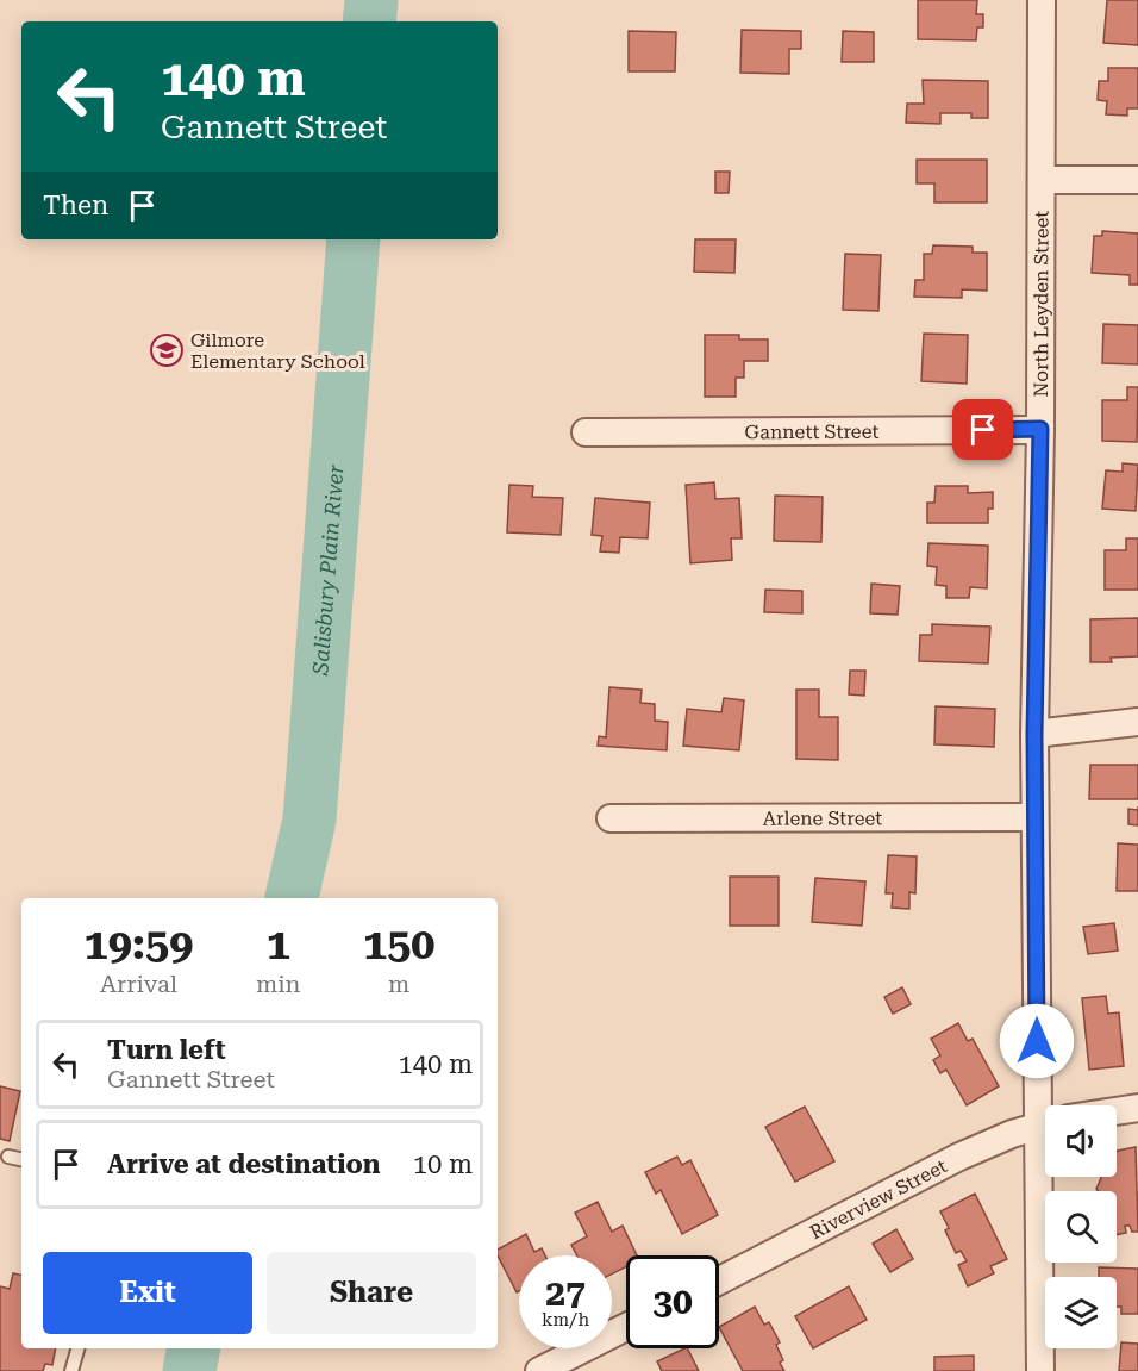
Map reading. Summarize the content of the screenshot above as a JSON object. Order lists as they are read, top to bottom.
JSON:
{
  "streets": {
    "street": [
      "North Leyden Street",
      "Gannett Street",
      "Arlene Street",
      "Riverview Street"
    ]
  },
  "crossings": [
    ["North Leyden Street", "Gannett Street"],
    ["North Leyden Street", "Arlene Street"]
  ],
  "water": ["Salisbury Plain River"],
  "places": {
    "school or university": ["Gilmore Elementary School"]
  },
  "page": {
    "turn": ["140 m", "Gannett Street"],
    "then": "Then",
    "eta": [
      "19:59",
      "Arrival",
      "1",
      "min",
      "150",
      "m"
    ],
    "list": [
      {
        "name": "Turn left",
        "note": "Gannett Street",
        "value": "140 m"
      },
      {
        "name": "Arrive at destination",
        "value": "10 m"
      }
    ],
    "buttons": ["Exit", "Share"],
    "speed": "27 km/h",
    "limit": "30"
  }
}
